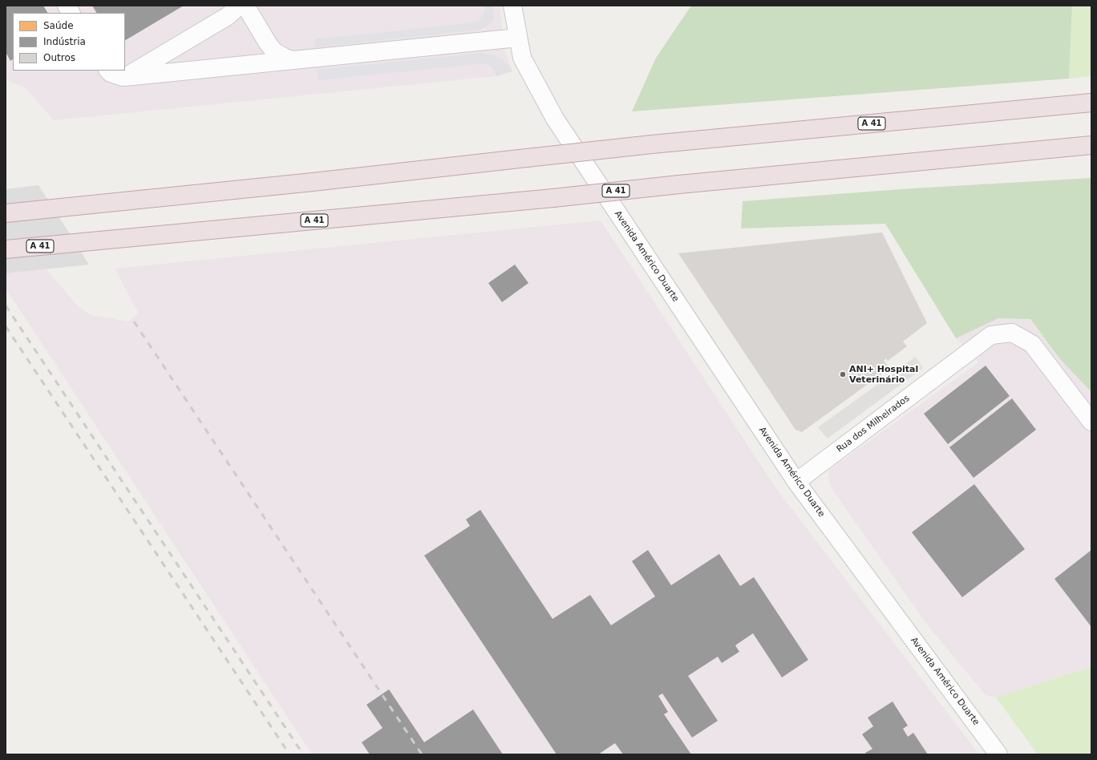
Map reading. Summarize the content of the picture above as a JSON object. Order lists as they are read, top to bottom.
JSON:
{
  "streets": {
    "highway": ["A 41"],
    "street": ["Avenida Américo Duarte", "Rua dos Milheirados"]
  },
  "crossings": [
    ["Avenida Américo Duarte", "Rua dos Milheirados"]
  ],
  "places": ["ANI+ Hospital Veterinário"],
  "legend": ["Saúde", "Indústria", "Outros"]
}
